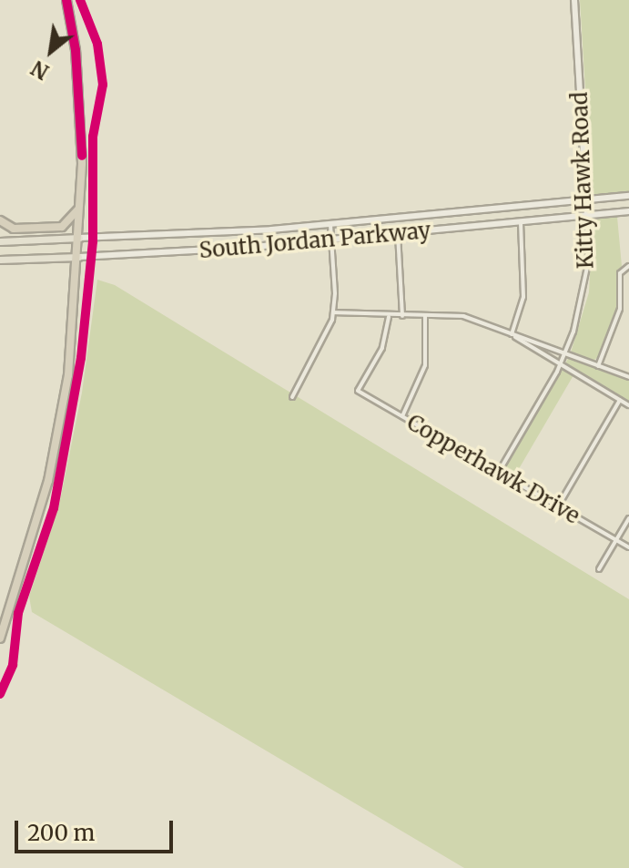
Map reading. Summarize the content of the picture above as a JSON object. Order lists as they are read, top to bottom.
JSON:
{
  "streets": {
    "main road": ["South Jordan Parkway"],
    "street": ["Kitty Hawk Road", "Copperhawk Drive"]
  },
  "crossings": [
    ["Kitty Hawk Road", "South Jordan Parkway"],
    ["Kitty Hawk Road", "Copperhawk Drive"]
  ],
  "scale_bar": "200 m",
  "north": "bottom left"
}
